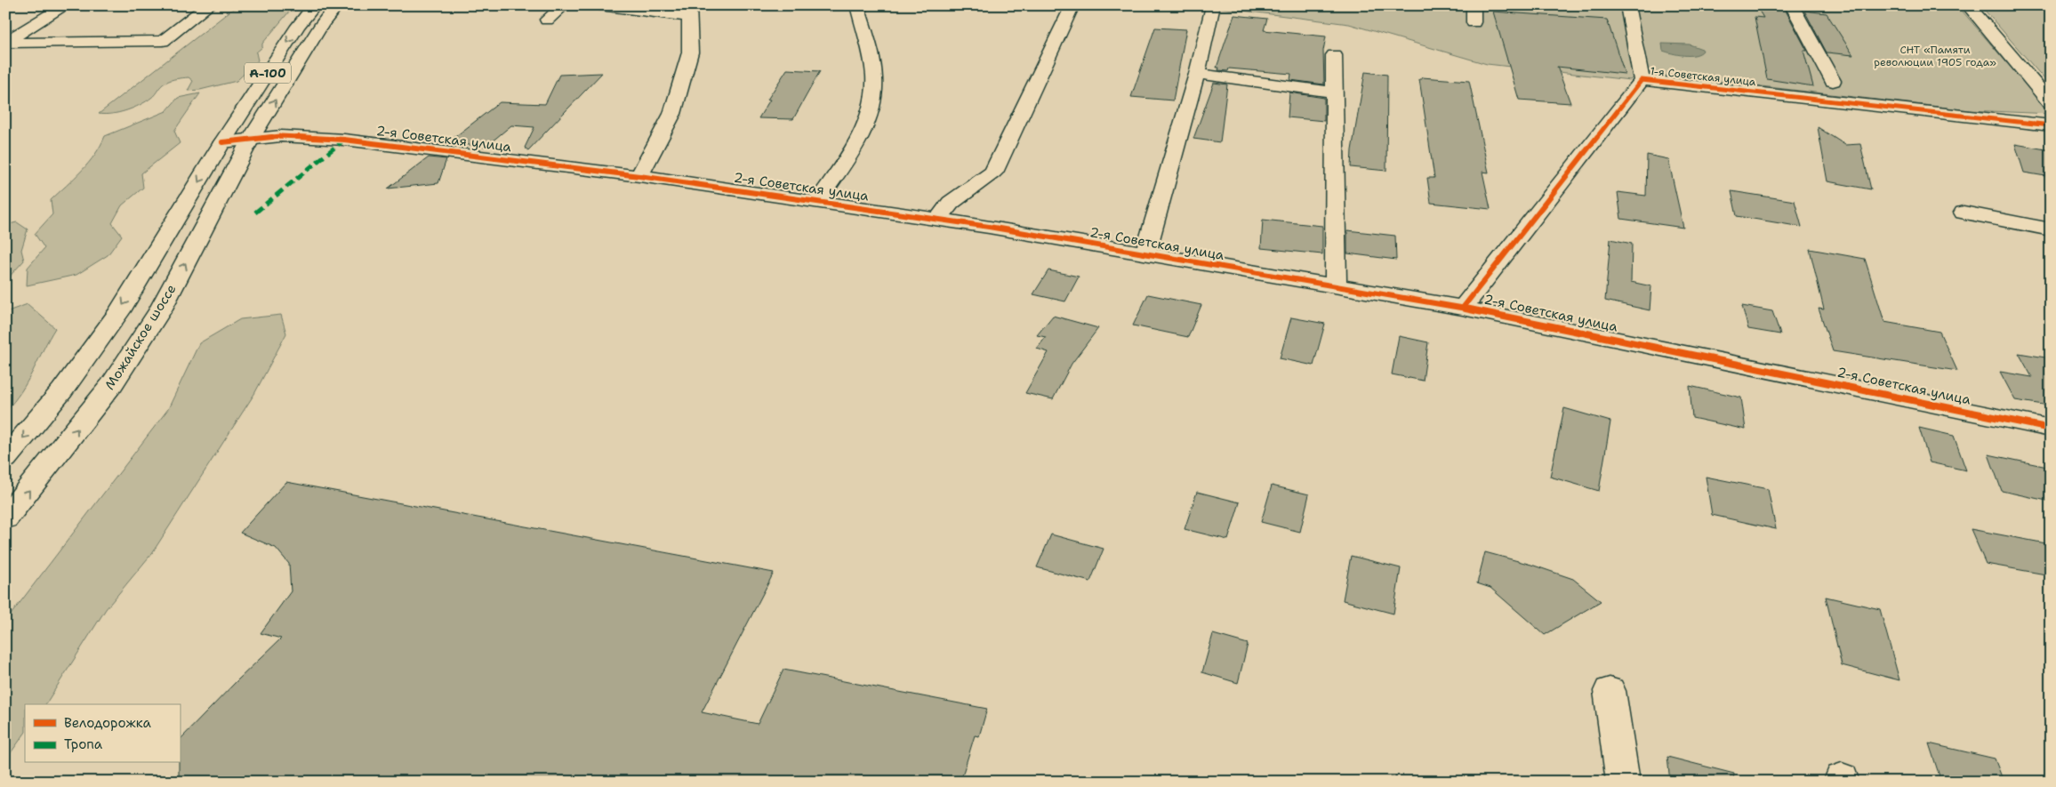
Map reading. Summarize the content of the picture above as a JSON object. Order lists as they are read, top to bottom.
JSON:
{
  "streets": {
    "street": [
      "А-100",
      "1-я Советская улица",
      "2-я Советская улица",
      "Можайское шоссе"
    ]
  },
  "crossings": [
    ["А-100", "2-я Советская улица"],
    ["А-100", "Можайское шоссе"],
    ["1-я Советская улица", "2-я Советская улица"],
    ["2-я Советская улица", "Можайское шоссе"]
  ],
  "parks": ["СНТ «Памяти революции 1905 года»"],
  "legend": ["Велодорожка", "Тропа"]
}
